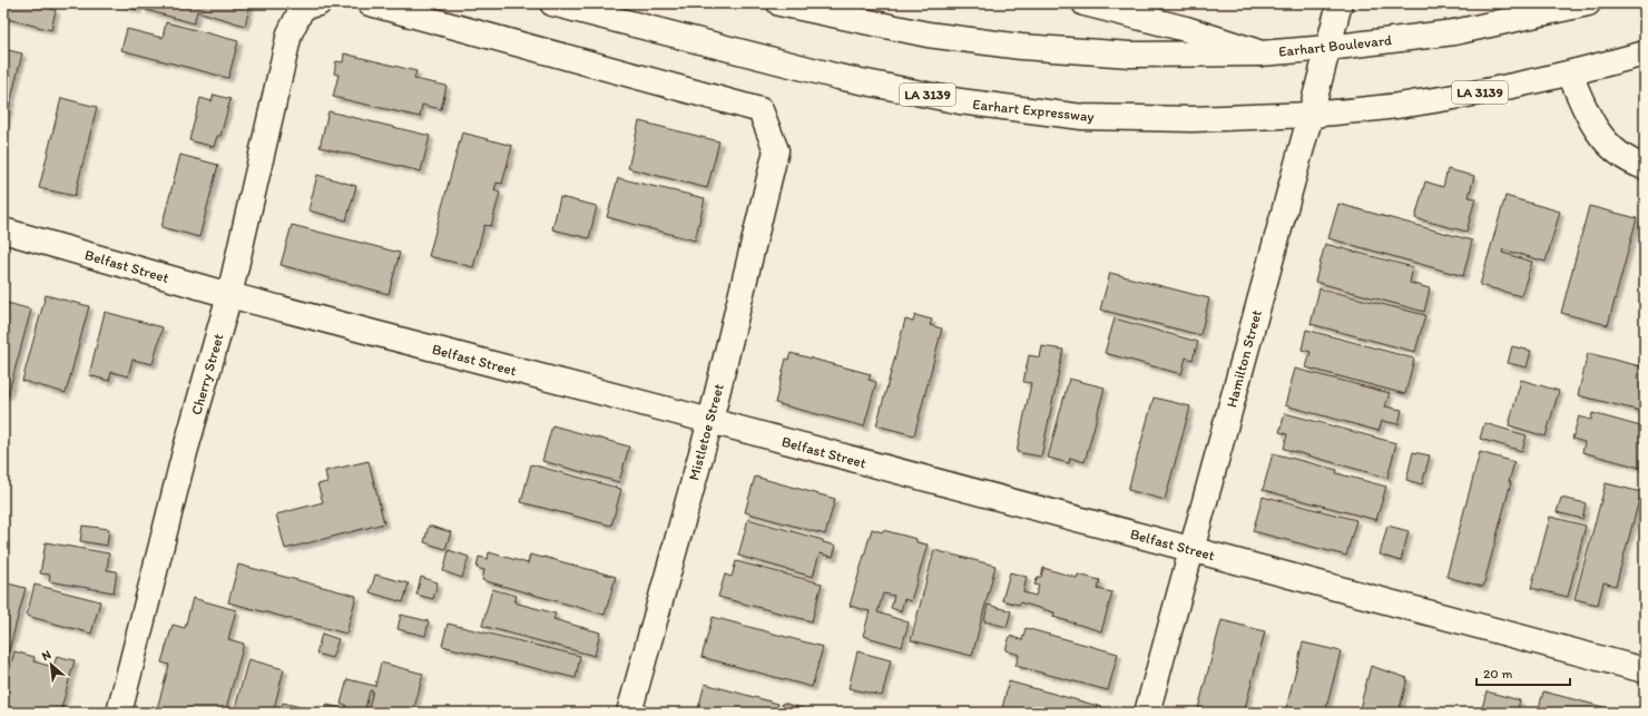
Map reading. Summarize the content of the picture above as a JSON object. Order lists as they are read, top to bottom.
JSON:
{
  "streets": {
    "main road": [
      "Earhart Boulevard",
      "LA 3139",
      "Earhart Expressway",
      "Belfast Street",
      "Hamilton Street",
      "Cherry Street",
      "Mistletoe Street"
    ]
  },
  "crossings": [
    ["Earhart Boulevard", "Hamilton Street"],
    ["LA 3139", "Earhart Expressway"],
    ["LA 3139", "Hamilton Street"],
    ["Earhart Expressway", "Hamilton Street"],
    ["Belfast Street", "Hamilton Street"],
    ["Belfast Street", "Cherry Street"],
    ["Belfast Street", "Mistletoe Street"]
  ],
  "scale_bar": "20 m",
  "north": "top left"
}
